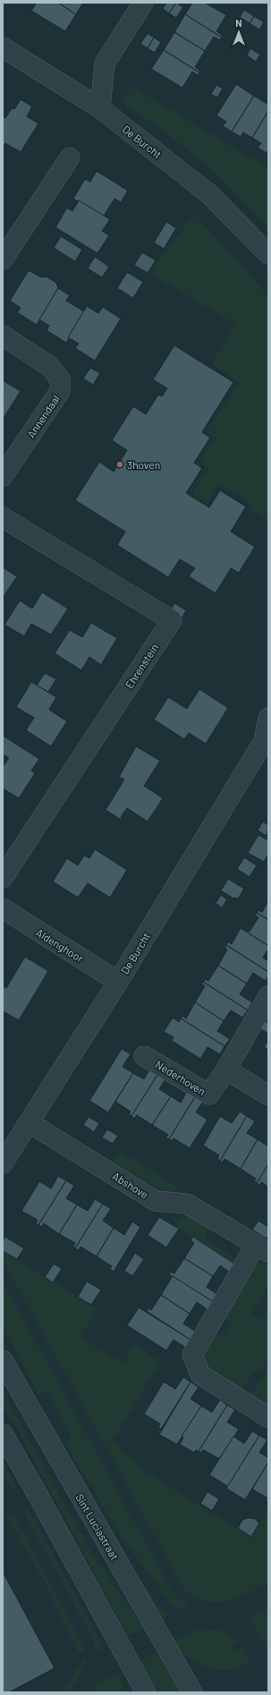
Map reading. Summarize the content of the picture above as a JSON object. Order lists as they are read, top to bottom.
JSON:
{
  "streets": {
    "street": [
      "De Burcht",
      "Annendaal",
      "Ehrenstein",
      "Aldenghoor",
      "Nederhoven",
      "Abshove",
      "Sint Luciastraat"
    ]
  },
  "crossings": [
    ["De Burcht", "Aldenghoor"],
    ["De Burcht", "Abshove"]
  ],
  "places": ["3hoven"],
  "north": "top"
}
